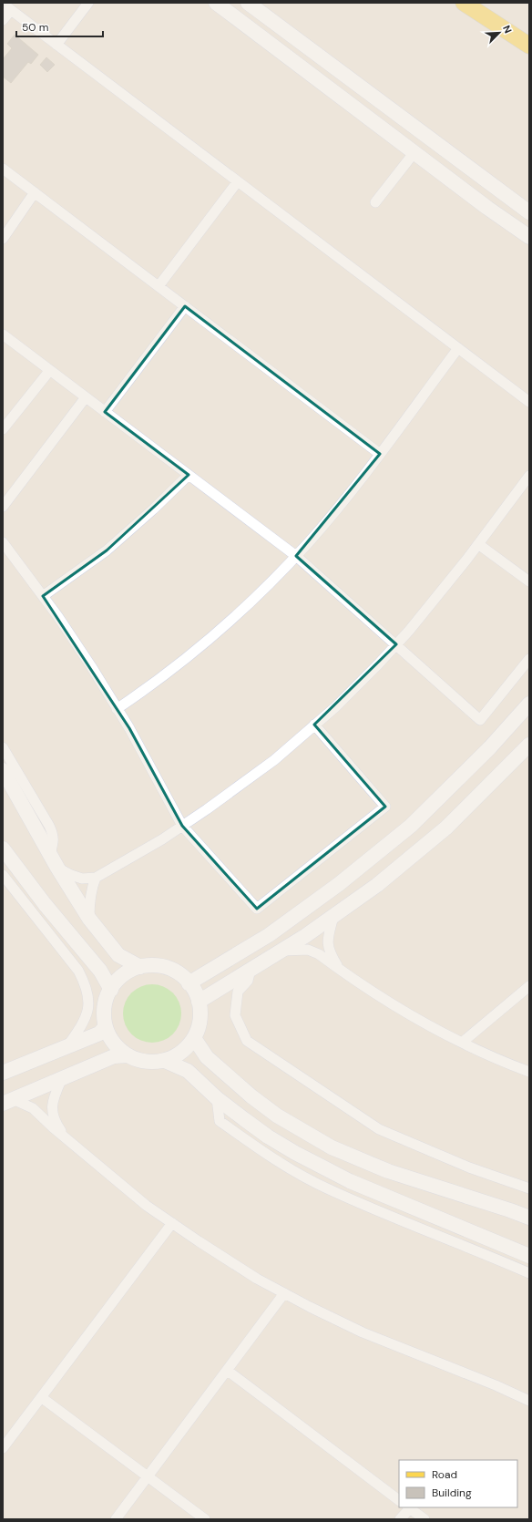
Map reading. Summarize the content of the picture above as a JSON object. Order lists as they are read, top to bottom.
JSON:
{
  "legend": ["Road", "Building"],
  "scale_bar": "50 m",
  "north": "top right"
}
